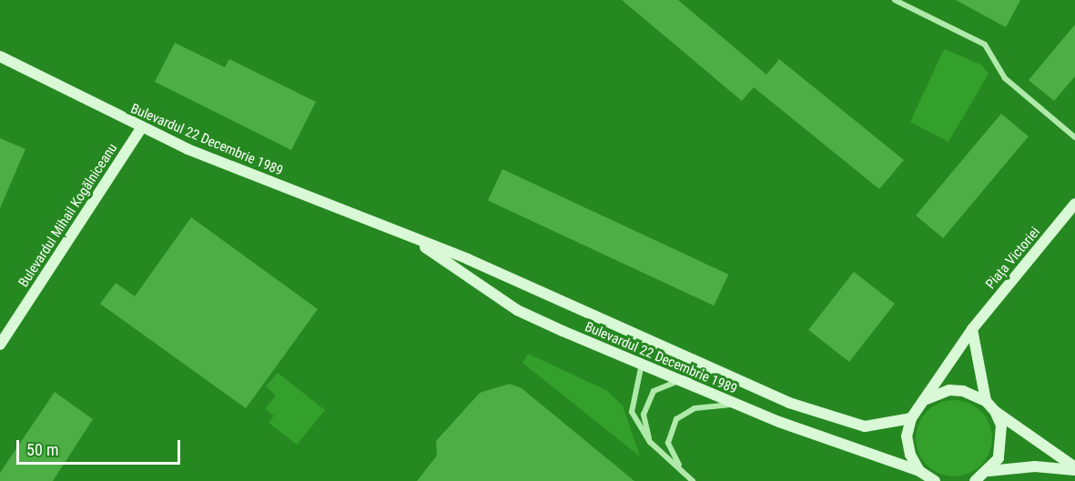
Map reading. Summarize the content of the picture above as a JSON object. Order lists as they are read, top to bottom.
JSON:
{
  "streets": {
    "street": ["Bulevardul 22 Decembrie 1989", "Bulevardul Mihail Kogălniceanu", "Piața Victoriei"]
  },
  "crossings": [
    ["Bulevardul 22 Decembrie 1989", "Bulevardul Mihail Kogălniceanu"],
    ["Bulevardul 22 Decembrie 1989", "Piața Victoriei"]
  ],
  "scale_bar": "50 m"
}
